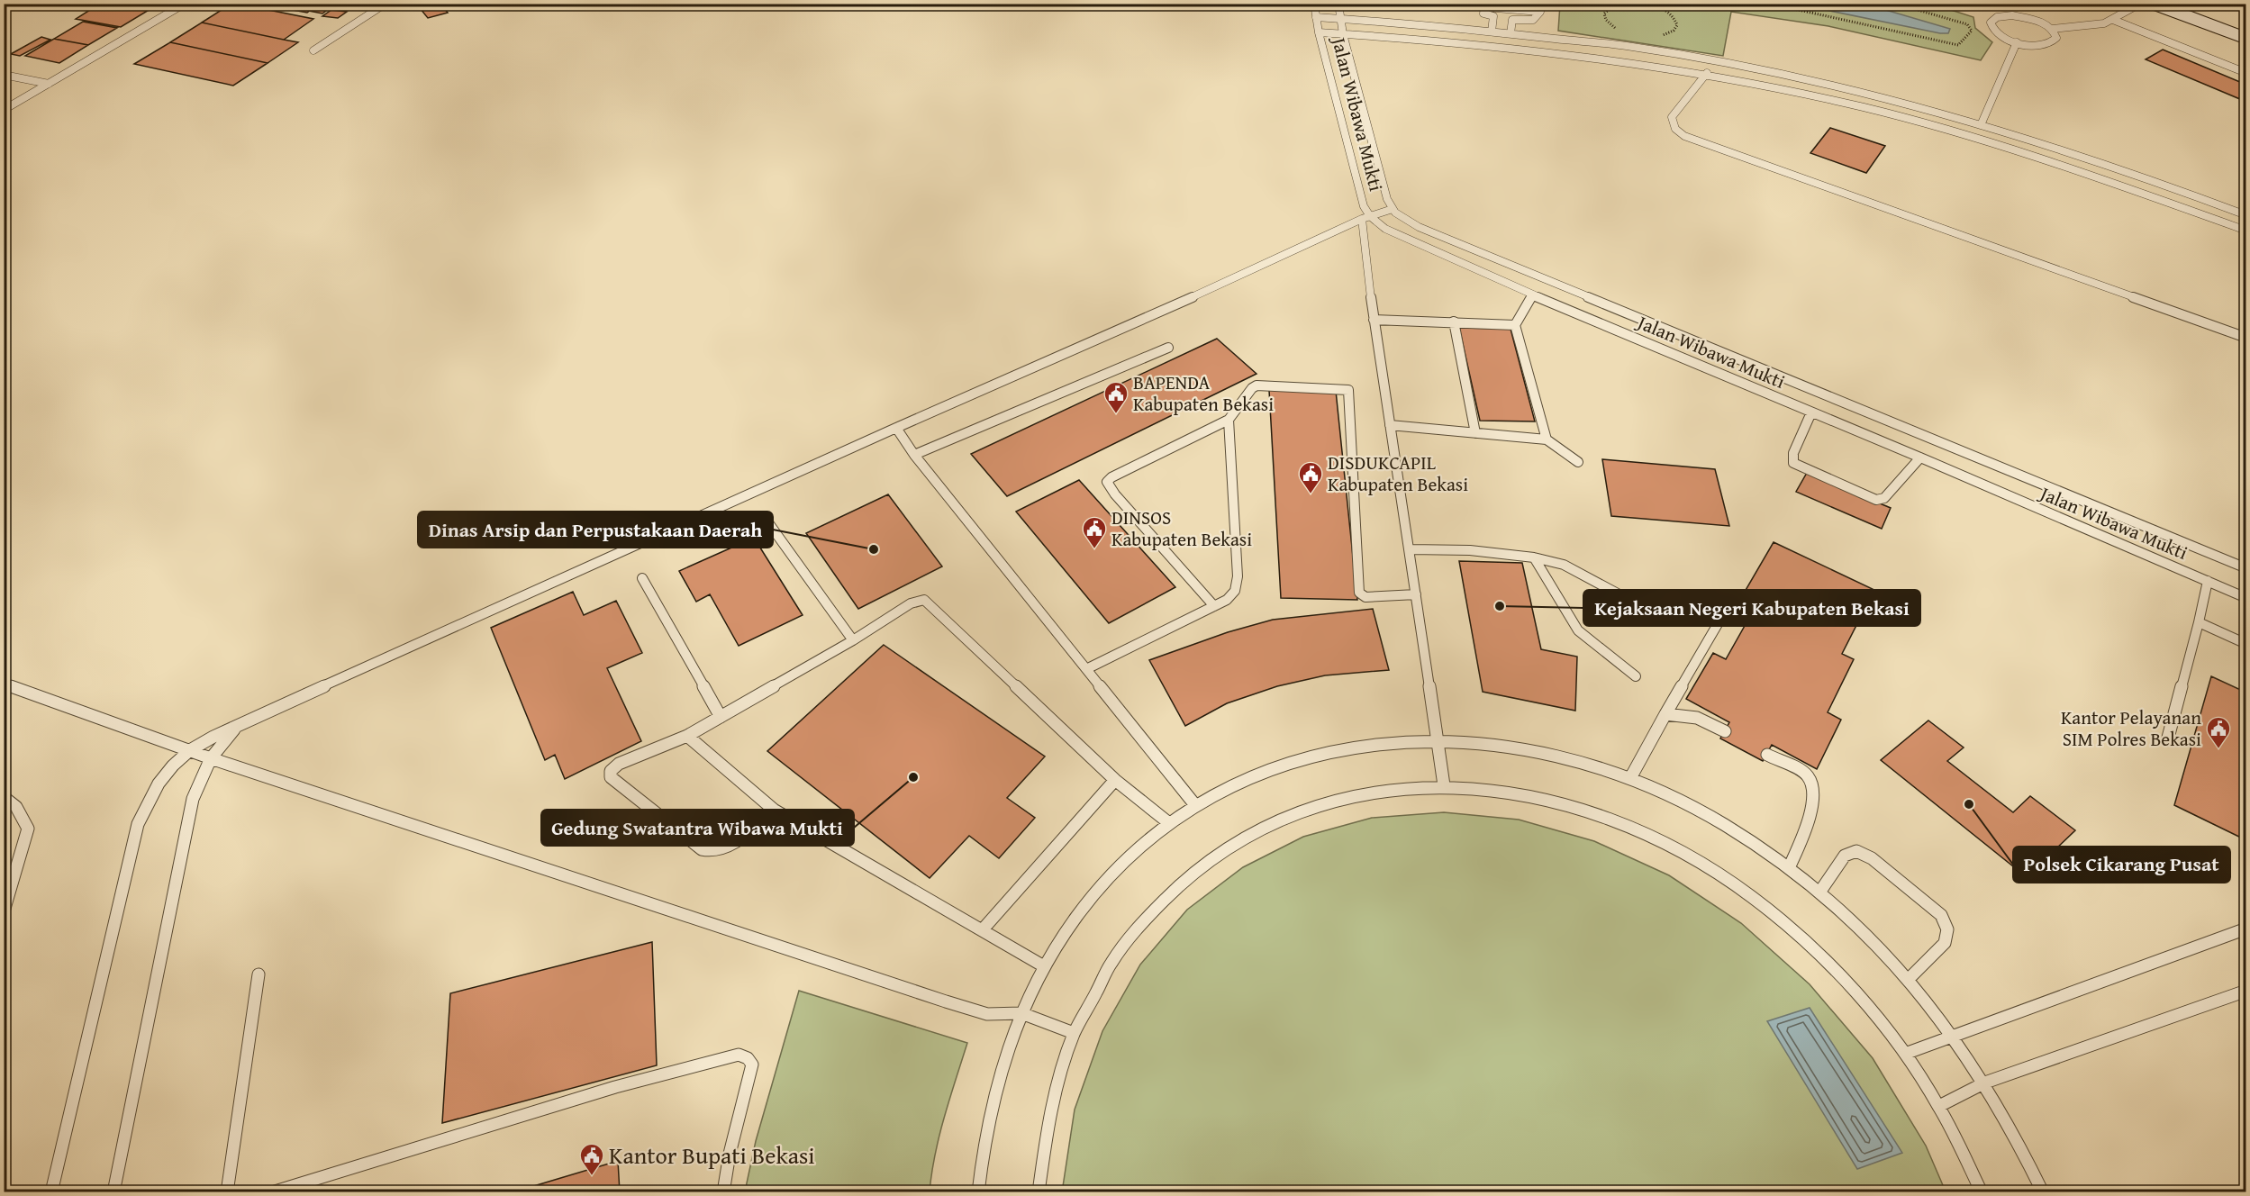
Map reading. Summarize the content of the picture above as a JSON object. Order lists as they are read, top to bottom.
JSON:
{
  "streets": {
    "lane": ["Jalan Wibawa Mukti"]
  },
  "places": {
    "public building": [
      "BAPENDA Kabupaten Bekasi",
      "DISDUKCAPIL Kabupaten Bekasi",
      "DINSOS Kabupaten Bekasi",
      "Kantor Pelayanan SIM Polres Bekasi",
      "Kantor Bupati Bekasi"
    ],
    "other": [
      "Dinas Arsip dan Perpustakaan Daerah",
      "Kejaksaan Negeri Kabupaten Bekasi",
      "Gedung Swatantra Wibawa Mukti",
      "Polsek Cikarang Pusat"
    ]
  }
}
